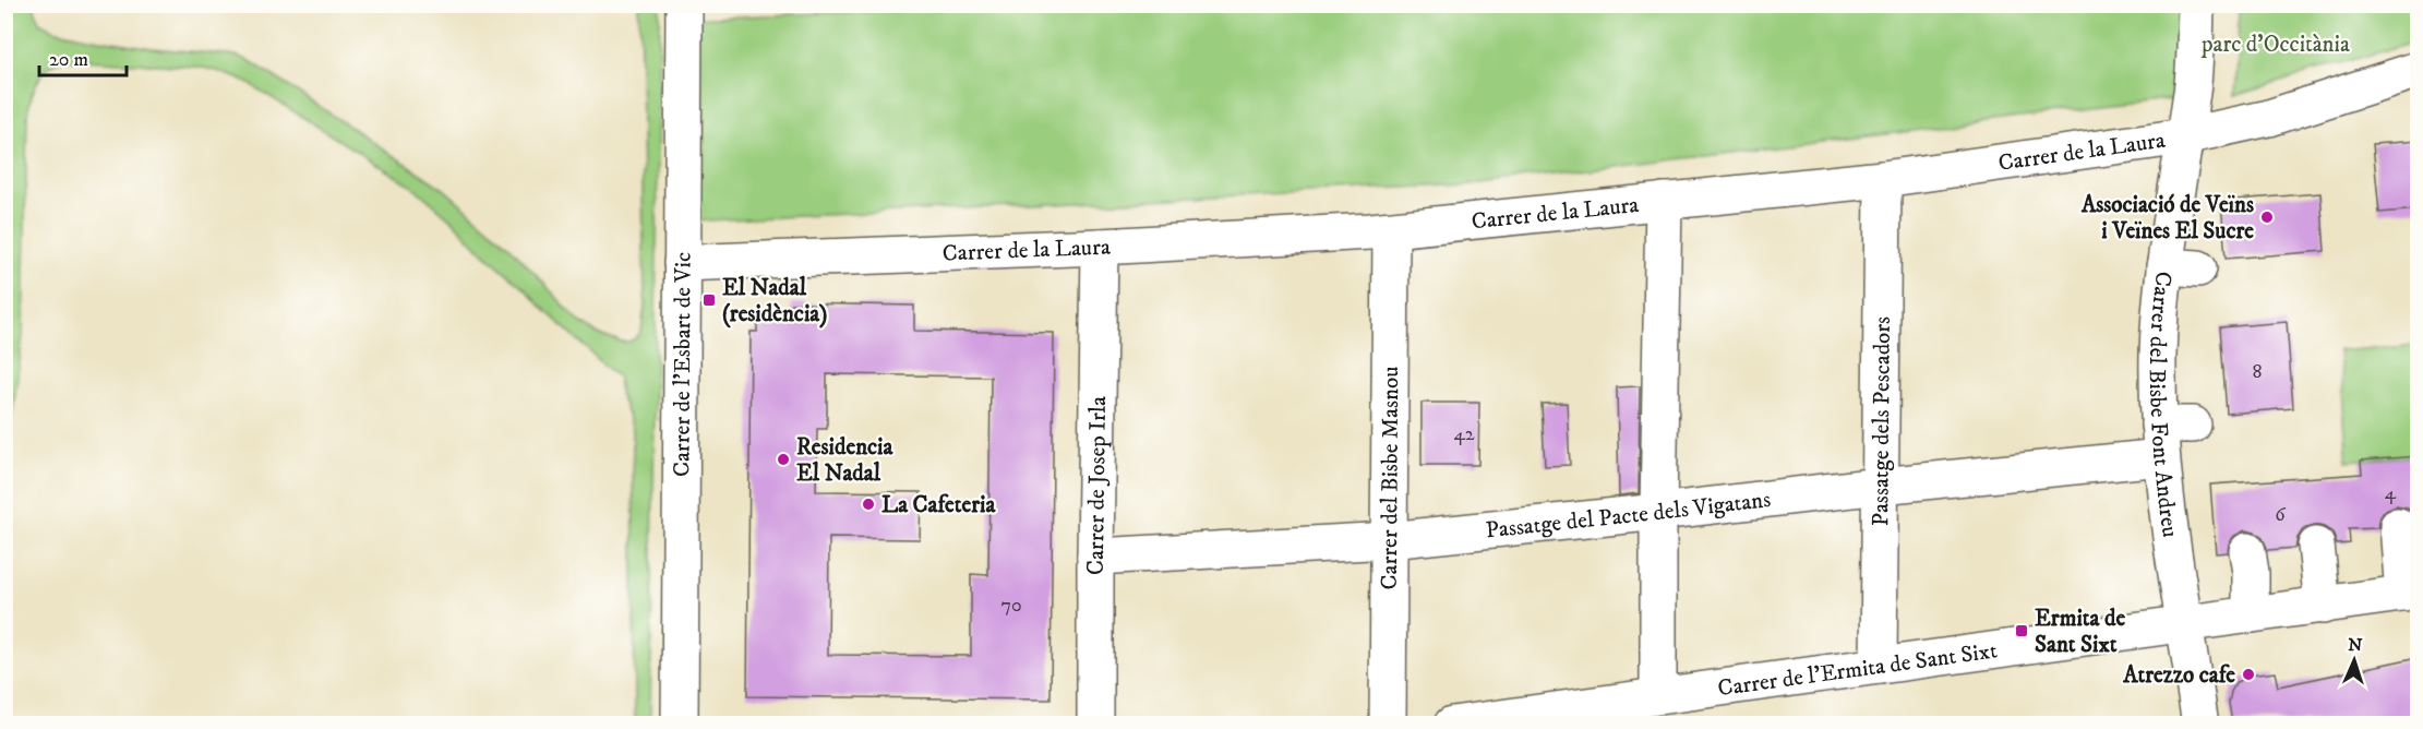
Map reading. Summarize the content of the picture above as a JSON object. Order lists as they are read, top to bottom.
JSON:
{
  "streets": {
    "street": [
      "Carrer de la Laura",
      "Carrer de l'Esbart de Vic",
      "Carrer del Bisbe Font Andreu",
      "Passatge dels Pescadors",
      "Carrer del Bisbe Masnou",
      "Carrer de Josep Irla",
      "Passatge del Pacte dels Vigatans",
      "Carrer de l'Ermita de Sant Sixt"
    ]
  },
  "crossings": [
    ["Carrer de la Laura", "Carrer de l'Esbart de Vic"],
    ["Carrer de la Laura", "Carrer del Bisbe Font Andreu"],
    ["Carrer de la Laura", "Passatge dels Pescadors"],
    ["Carrer de la Laura", "Carrer del Bisbe Masnou"],
    ["Carrer de la Laura", "Carrer de Josep Irla"],
    ["Carrer del Bisbe Font Andreu", "Passatge del Pacte dels Vigatans"],
    ["Carrer del Bisbe Font Andreu", "Carrer de l'Ermita de Sant Sixt"],
    ["Passatge dels Pescadors", "Passatge del Pacte dels Vigatans"],
    ["Passatge dels Pescadors", "Carrer de l'Ermita de Sant Sixt"],
    ["Carrer del Bisbe Masnou", "Passatge del Pacte dels Vigatans"],
    ["Carrer de Josep Irla", "Passatge del Pacte dels Vigatans"]
  ],
  "parks": ["parc d'Occitània"],
  "places": {
    "other": [
      "Associació de Veïns i Veïnes El Sucre",
      "Residencia El Nadal",
      "La Cafeteria",
      "Atrezzo cafe"
    ],
    "transit": ["El Nadal (residència)", "Ermita de Sant Sixt"]
  },
  "house_numbers": [
    "8",
    "42",
    "4",
    "6",
    "70"
  ],
  "scale_bar": "20 m",
  "north": "top"
}
